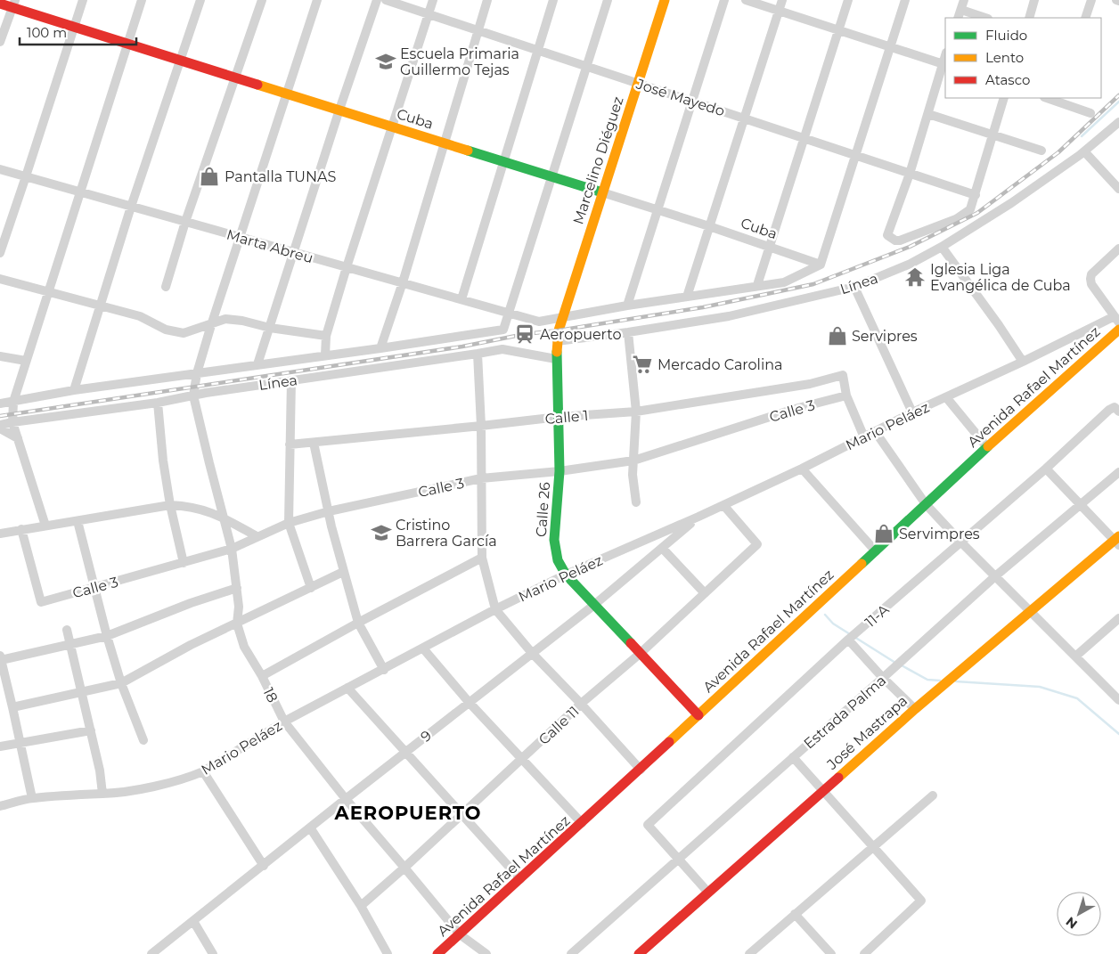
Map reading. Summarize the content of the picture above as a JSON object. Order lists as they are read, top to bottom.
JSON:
{
  "streets": {
    "street": [
      "José Mayedo",
      "Cuba",
      "Marcelino Diéguez",
      "Marta Abreu",
      "Línea",
      "Avenida Rafael Martínez",
      "Calle 3",
      "Calle 1",
      "Mario Peláez",
      "Calle 26",
      "11-A",
      "18",
      "Estrada Palma",
      "Calle 11",
      "José Mastrapa",
      "9"
    ]
  },
  "crossings": [
    ["José Mayedo", "Marcelino Diéguez"],
    ["Cuba", "Marcelino Diéguez"],
    ["Marcelino Diéguez", "Marta Abreu"],
    ["Marcelino Diéguez", "Calle 26"],
    ["Marta Abreu", "Línea"],
    ["Línea", "Calle 26"],
    ["Línea", "18"],
    ["Avenida Rafael Martínez", "Calle 26"],
    ["Avenida Rafael Martínez", "18"],
    ["Calle 3", "Calle 1"],
    ["Calle 3", "Calle 26"],
    ["Calle 3", "18"],
    ["Calle 1", "Calle 26"],
    ["Mario Peláez", "Calle 26"],
    ["Mario Peláez", "18"],
    ["Mario Peláez", "Calle 11"],
    ["Mario Peláez", "9"],
    ["Calle 26", "Calle 11"],
    ["Calle 26", "9"],
    ["11-A", "Estrada Palma"],
    ["18", "Calle 11"],
    ["18", "9"]
  ],
  "districts": ["AEROPUERTO"],
  "places": {
    "school or university": ["Escuela Primaria Guillermo Tejas", "Cristino Barrera García"],
    "shop": ["Pantalla TUNAS", "Servipres", "Servimpres"],
    "temple": ["Iglesia Liga Evangélica de Cuba"],
    "station": ["Aeropuerto"],
    "supermarket": ["Mercado Carolina"]
  },
  "legend": ["Fluido", "Lento", "Atasco"],
  "scale_bar": "100 m",
  "north": "bottom left"
}
